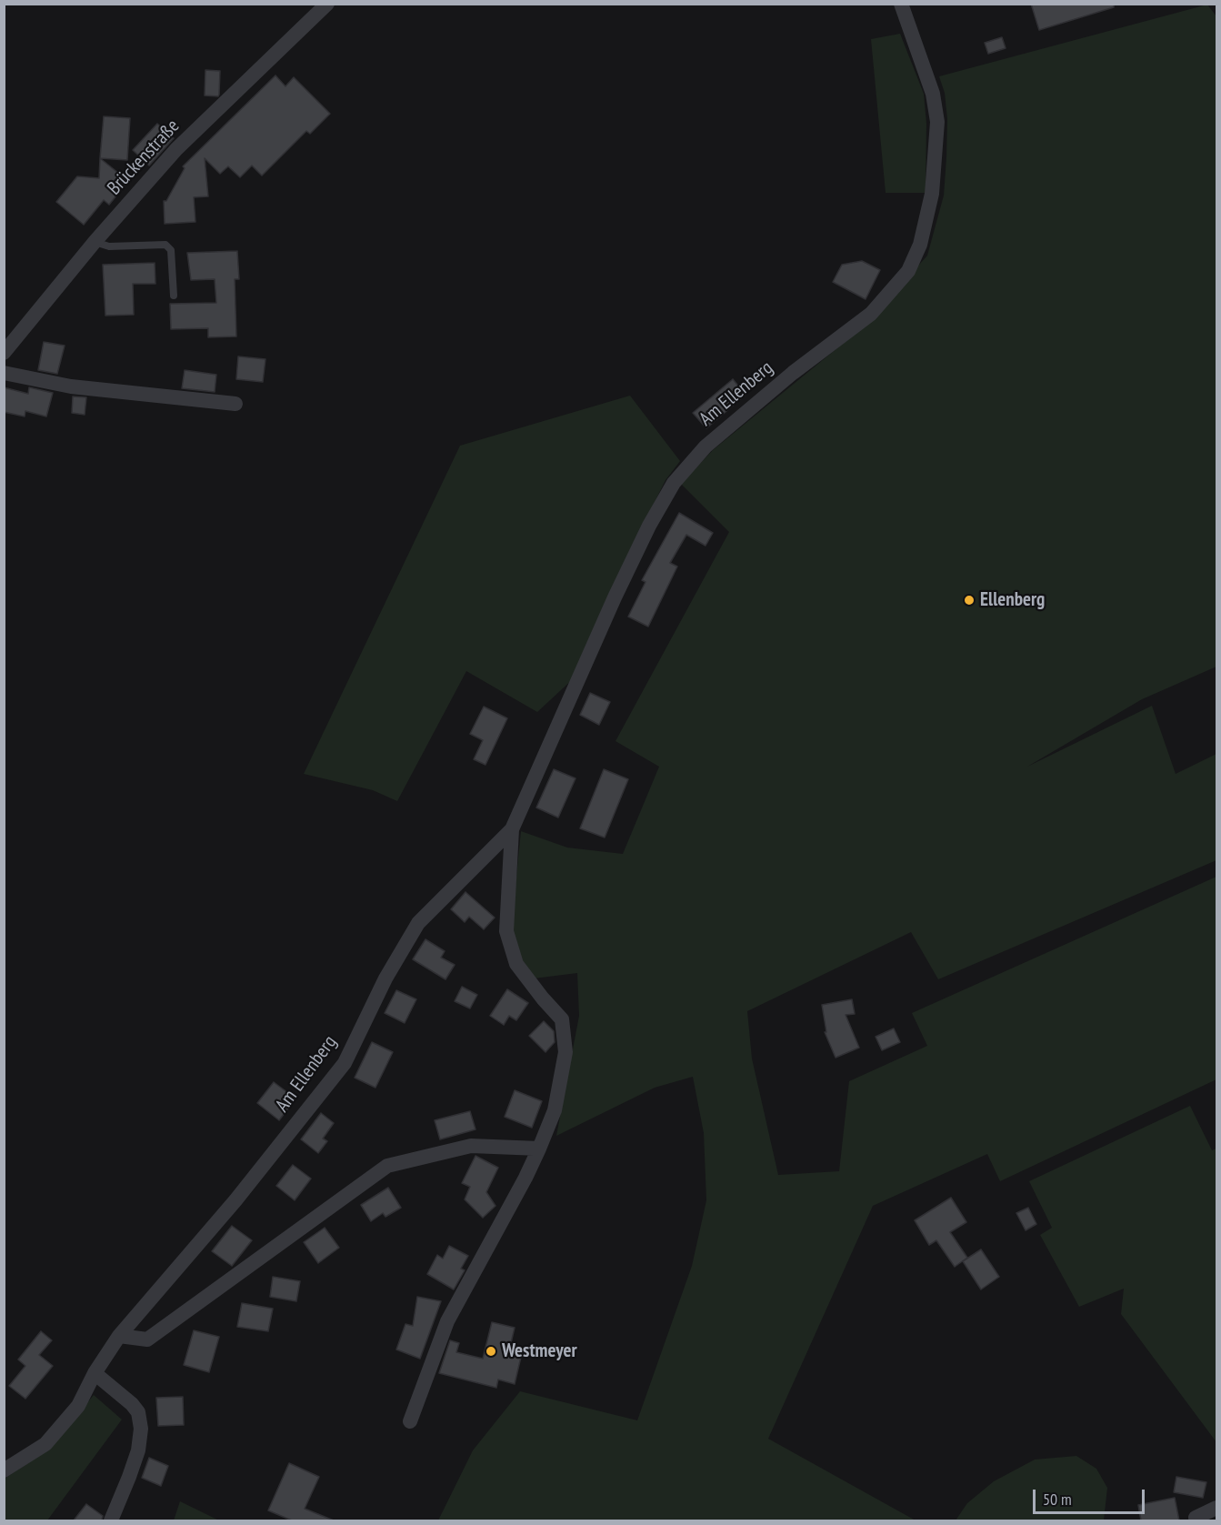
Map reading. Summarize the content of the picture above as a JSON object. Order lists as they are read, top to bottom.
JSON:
{
  "streets": {
    "street": ["Brückenstraße", "Am Ellenberg"]
  },
  "places": ["Ellenberg", "Westmeyer"],
  "scale_bar": "50 m"
}
